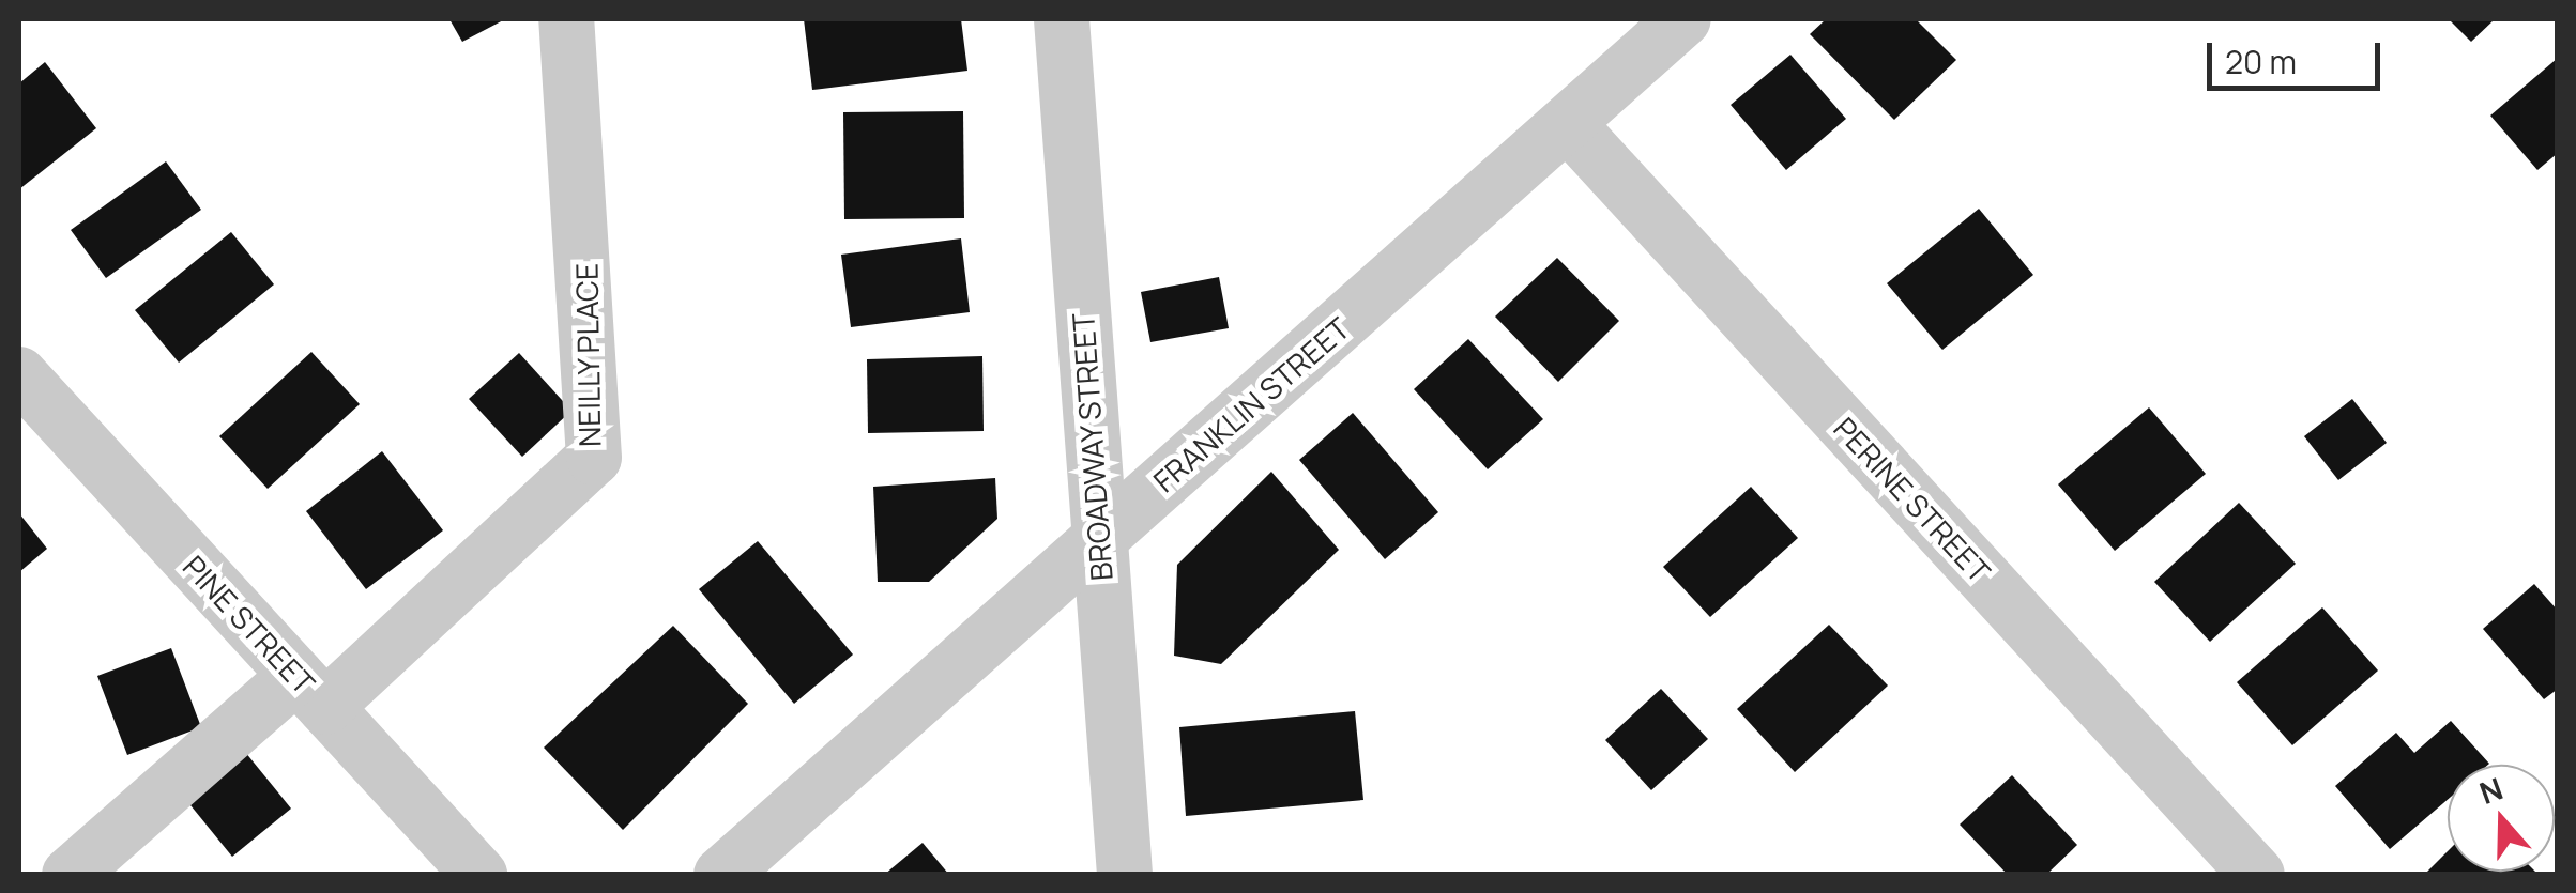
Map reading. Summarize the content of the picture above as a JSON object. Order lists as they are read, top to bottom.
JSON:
{
  "streets": {
    "street": [
      "NEILLY PLACE",
      "FRANKLIN STREET",
      "BROADWAY STREET",
      "PERINE STREET",
      "PINE STREET"
    ]
  },
  "crossings": [
    ["NEILLY PLACE", "PINE STREET"],
    ["FRANKLIN STREET", "BROADWAY STREET"],
    ["FRANKLIN STREET", "PERINE STREET"]
  ],
  "scale_bar": "20 m",
  "north": "top"
}
